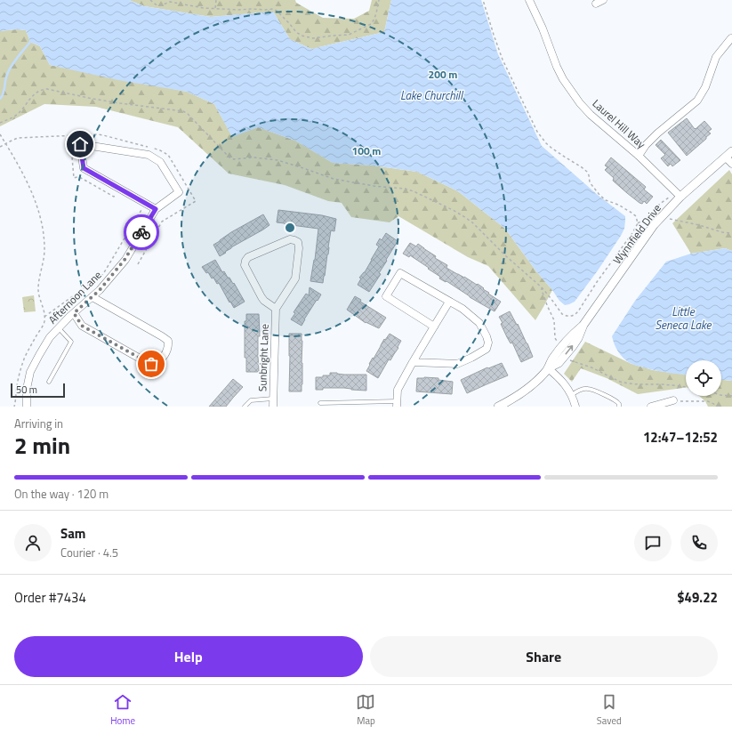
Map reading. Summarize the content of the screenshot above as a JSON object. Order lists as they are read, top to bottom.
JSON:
{
  "streets": {
    "street": [
      "Laurel Hill Way",
      "Wynnfield Drive",
      "Afternoon Lane",
      "Sunbright Lane"
    ]
  },
  "crossings": [
    ["Laurel Hill Way", "Wynnfield Drive"]
  ],
  "water": ["Lake Churchill", "Little Seneca Lake"],
  "scale_bar": "50 m",
  "page": {
    "scale": "50 m",
    "heading": ["2 min", "Arriving in", "12:47–12:52"],
    "panel": [
      "Sam",
      "Courier · 4.5",
      "Order #7434",
      "$49.22"
    ],
    "bar": "On the way · 120 m",
    "buttons": ["Help", "Share"],
    "tabs": ["Home", "Map", "Saved"]
  },
  "rings": ["200 m", "100 m"]
}
